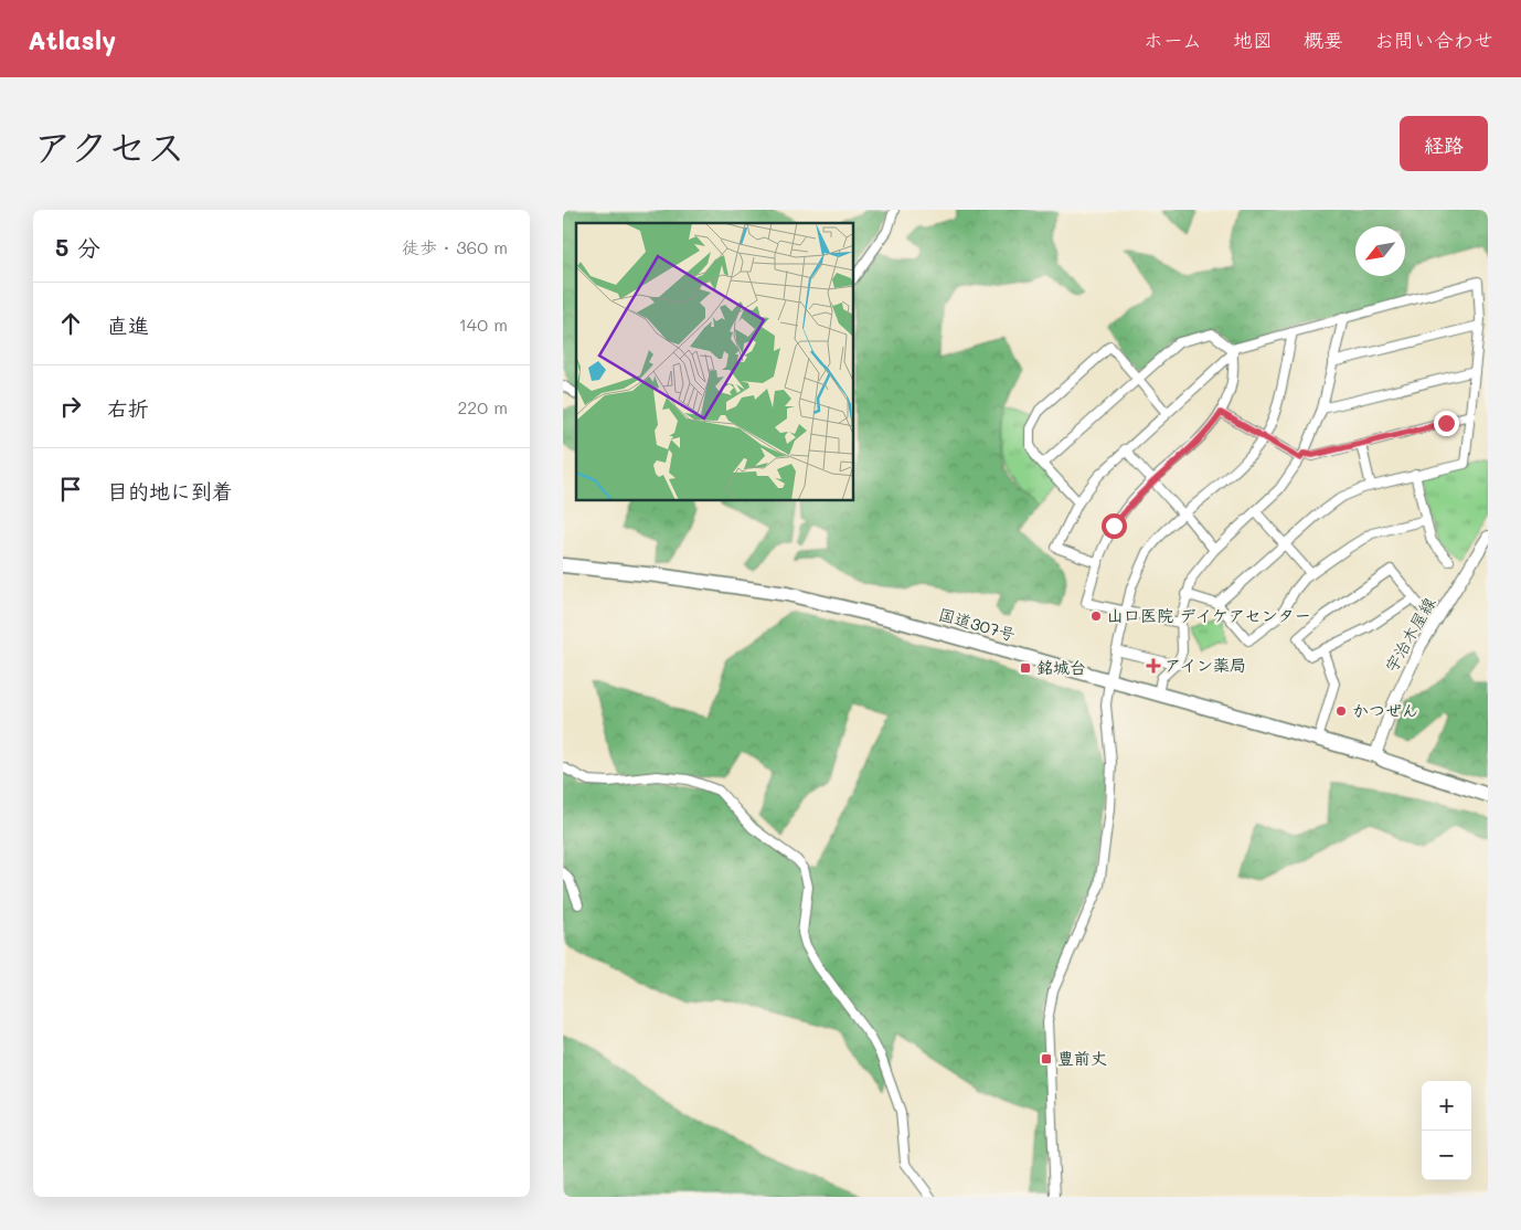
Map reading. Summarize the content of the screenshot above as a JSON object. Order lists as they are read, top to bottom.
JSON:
{
  "streets": {
    "highway": ["国道307号"],
    "main road": ["宇治木屋線"]
  },
  "crossings": [
    ["国道307号", "宇治木屋線"]
  ],
  "places": {
    "other": ["山口医院 デイケアセンター", "かつぜん"],
    "health": ["アイン薬局"],
    "transit": ["銘城台", "豊前丈"]
  },
  "north": "bottom left",
  "page": {
    "header": "Atlasly",
    "nav": [
      "ホーム",
      "地図",
      "概要",
      "お問い合わせ"
    ],
    "title": "アクセス",
    "buttons": "経路",
    "heading": ["5 分", "徒歩 · 360 m"],
    "list": [
      ["直進", "140 m"],
      ["右折", "220 m"],
      "目的地に到着"
    ],
    "map_buttons": ["+", "−"]
  }
}
